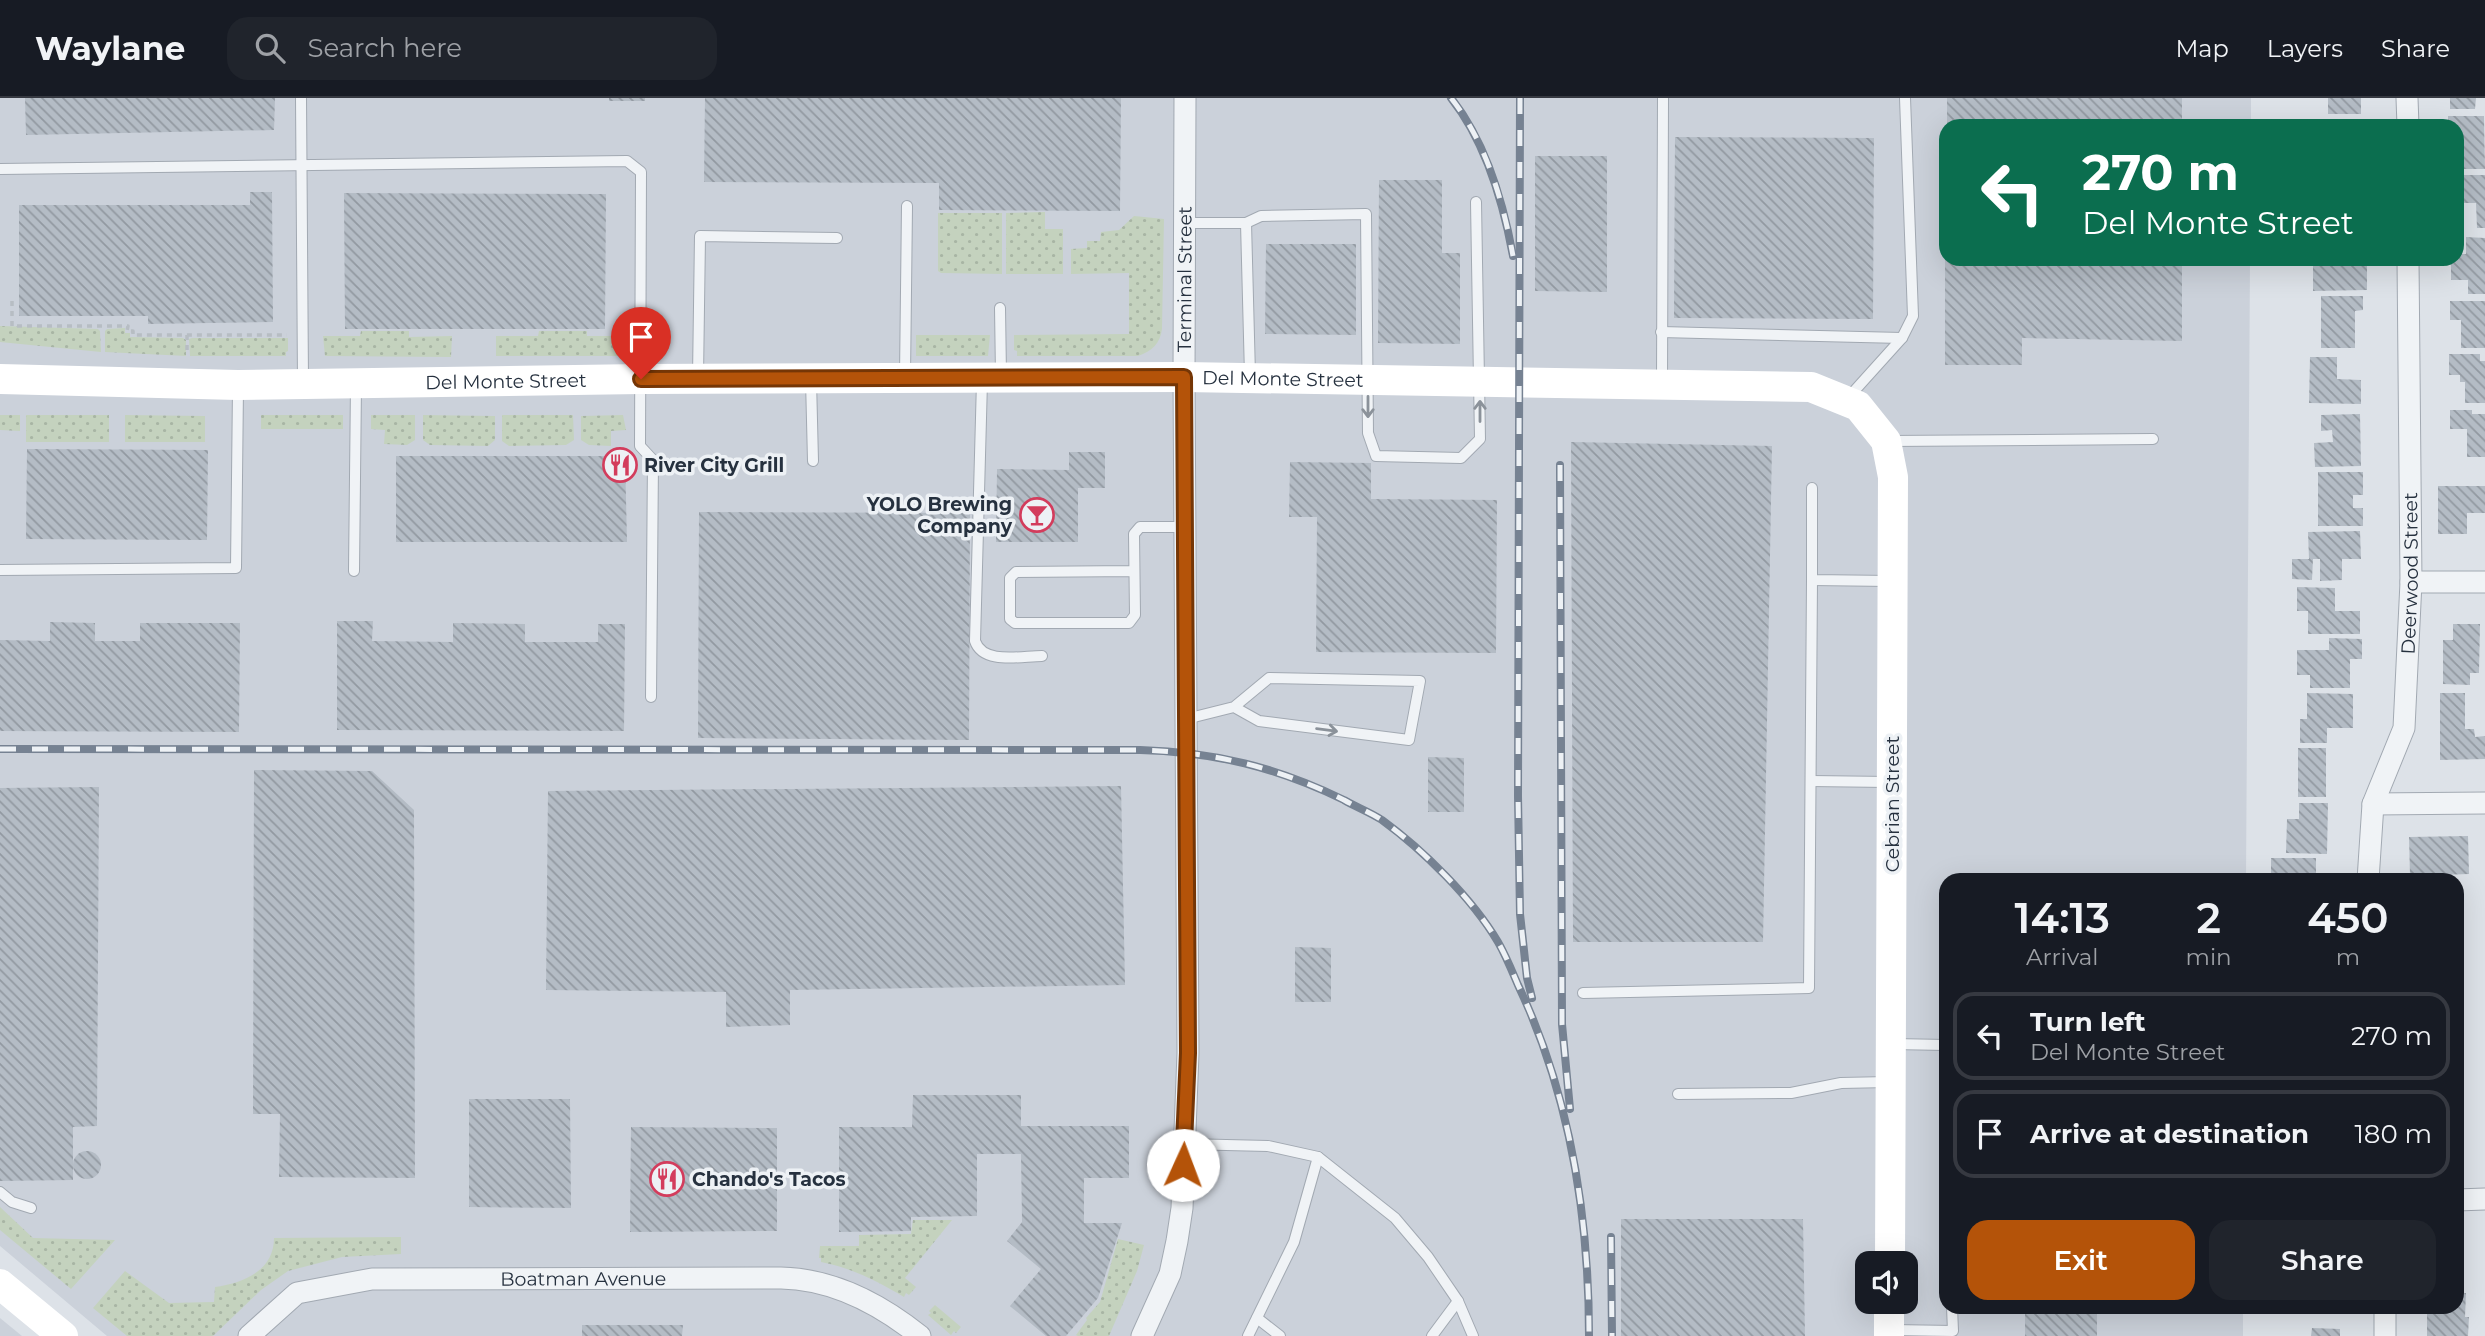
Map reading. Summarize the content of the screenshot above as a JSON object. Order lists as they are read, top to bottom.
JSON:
{
  "streets": {
    "street": [
      "Terminal Street",
      "Del Monte Street",
      "Deerwood Street",
      "Cebrian Street",
      "Boatman Avenue"
    ]
  },
  "crossings": [
    ["Terminal Street", "Del Monte Street"],
    ["Del Monte Street", "Cebrian Street"]
  ],
  "places": {
    "restaurant": ["River City Grill", "Chando's Tacos"],
    "bar": ["YOLO Brewing Company"]
  },
  "page": {
    "header": "Waylane",
    "search": "Search here",
    "nav": ["Map", "Layers", "Share"],
    "turn": ["270 m", "Del Monte Street"],
    "eta": [
      "14:13",
      "Arrival",
      "2",
      "min",
      "450",
      "m"
    ],
    "list": [
      {
        "name": "Turn left",
        "note": "Del Monte Street",
        "value": "270 m"
      },
      {
        "name": "Arrive at destination",
        "value": "180 m"
      }
    ],
    "buttons": ["Exit", "Share"]
  }
}
